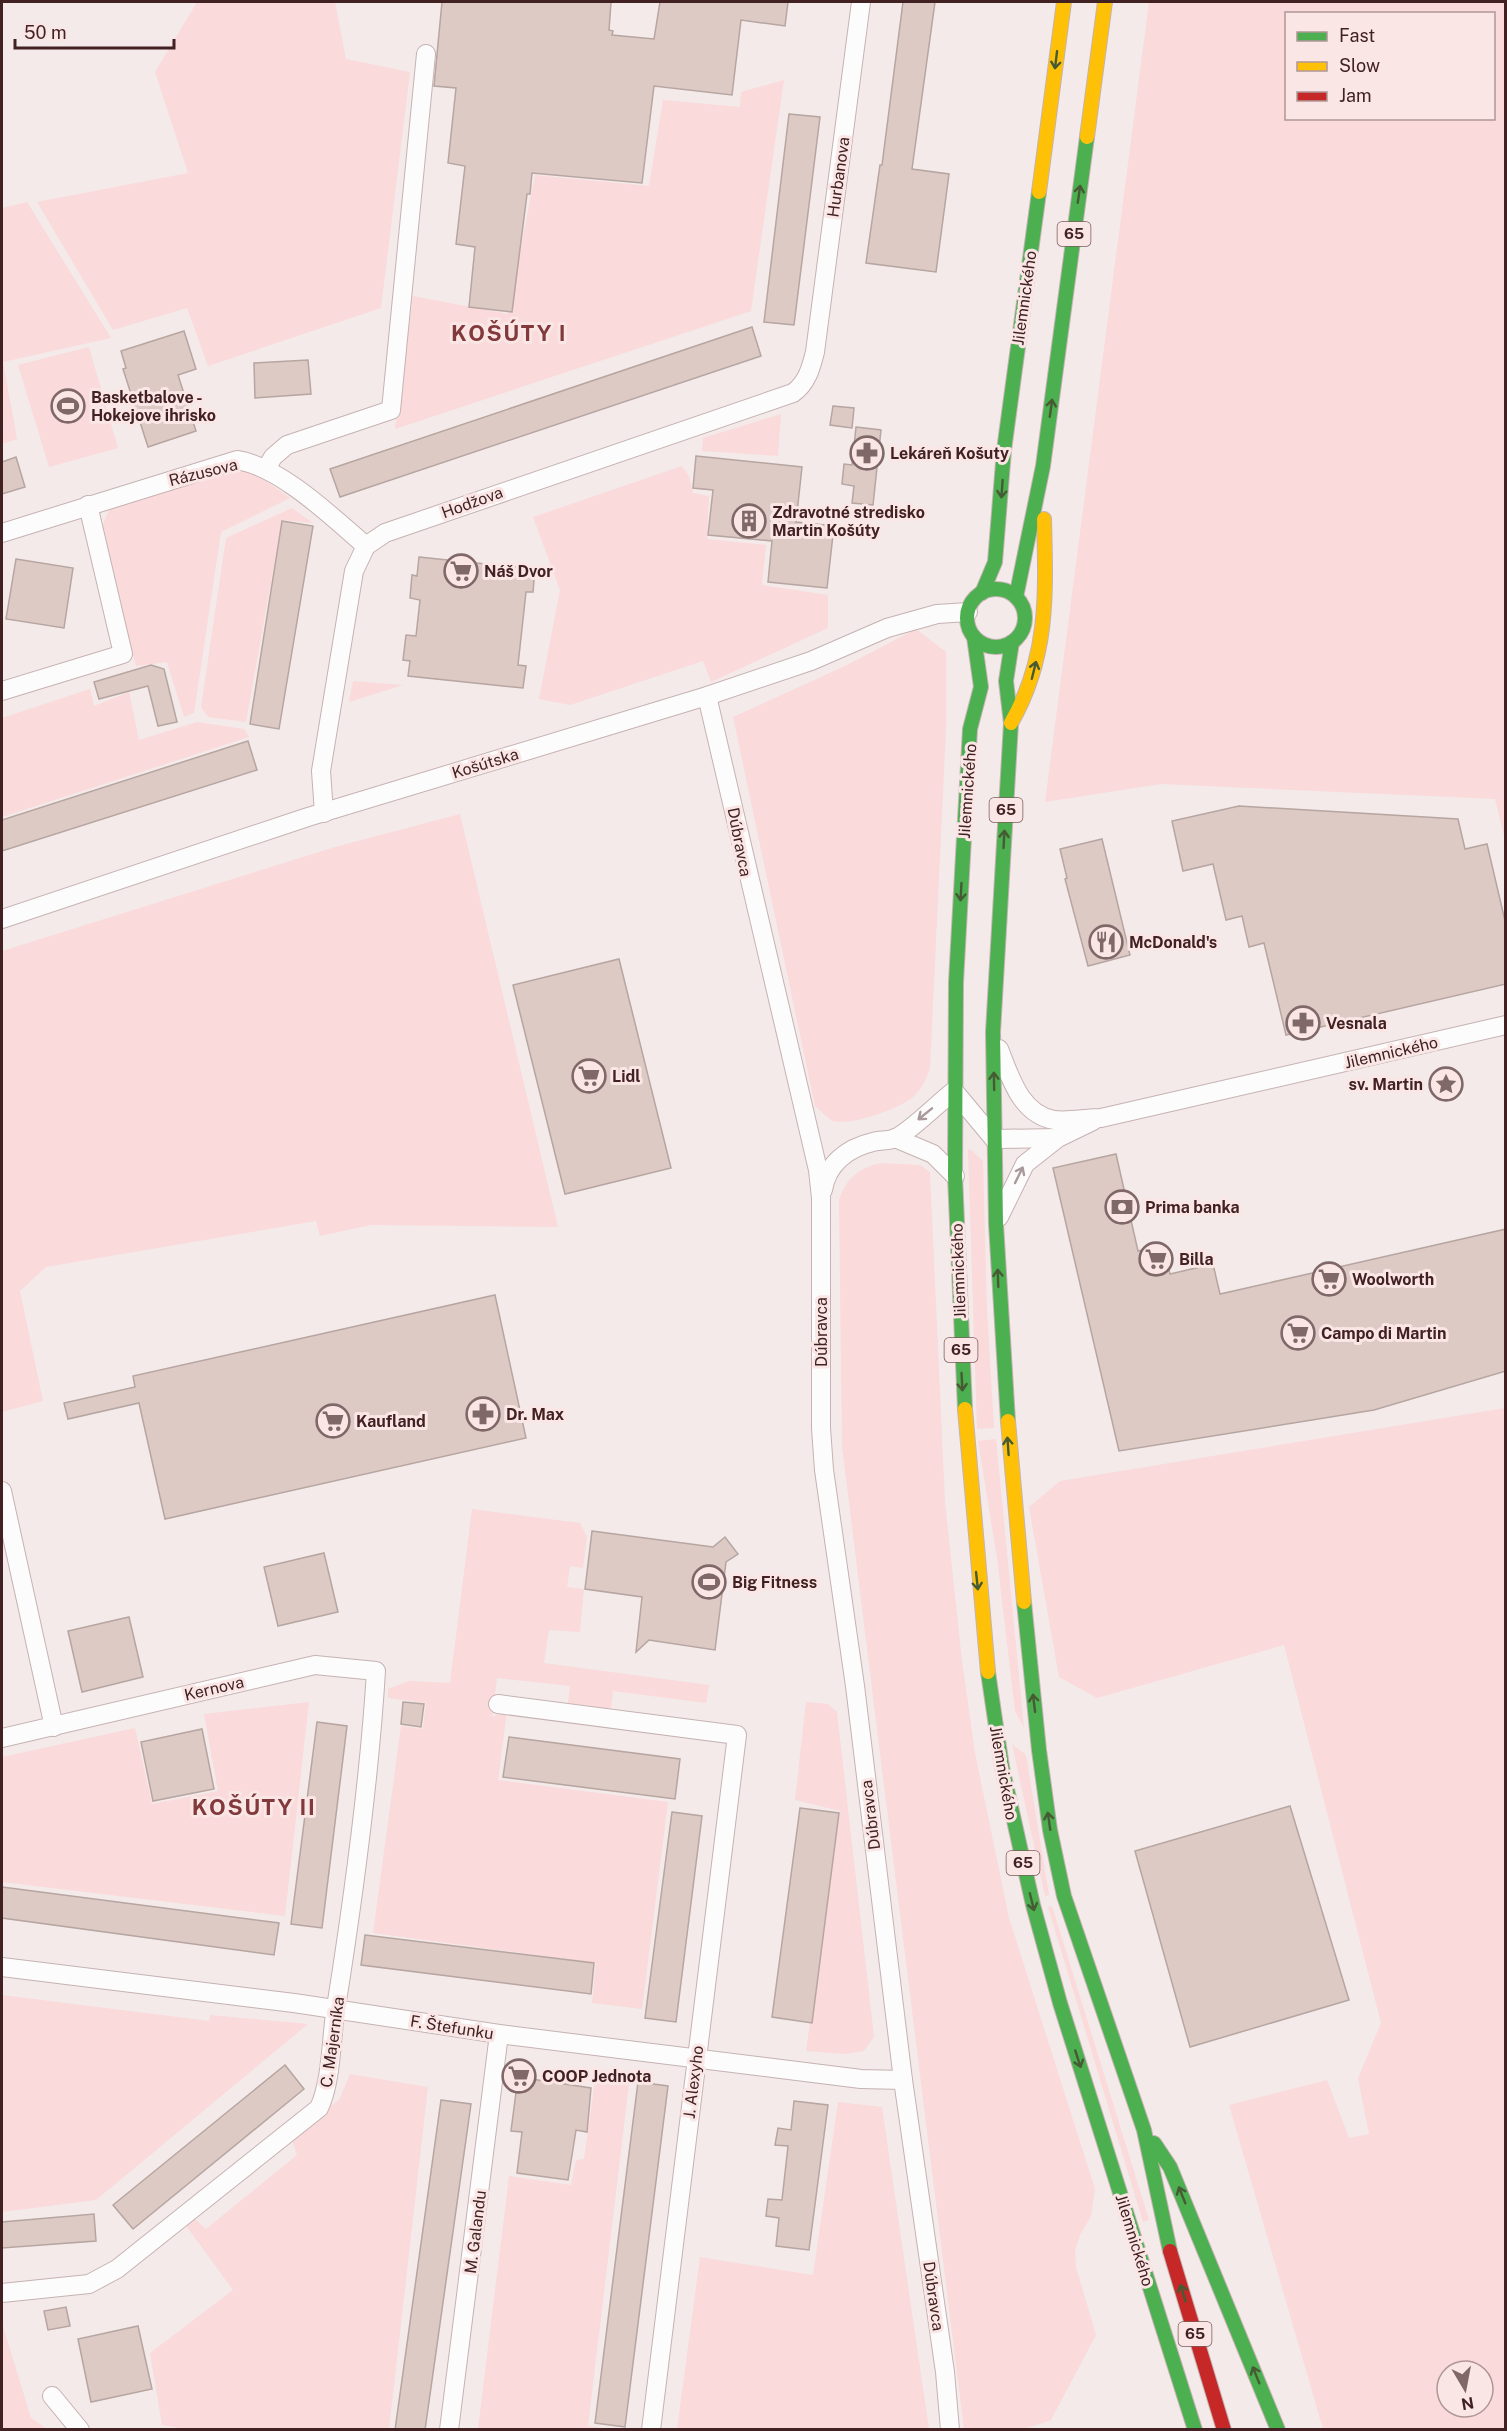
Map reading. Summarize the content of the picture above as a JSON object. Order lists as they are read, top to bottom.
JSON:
{
  "streets": {
    "main road": ["65", "Jilemnického"],
    "street": [
      "Hurbanova",
      "Rázusova",
      "Hodžova",
      "Košútska",
      "Dúbravca",
      "Kernova",
      "F. Štefunku",
      "C. Majerníka",
      "J. Alexyho",
      "M. Galandu"
    ]
  },
  "crossings": [
    ["Hurbanova", "Hodžova"],
    ["Jilemnického", "Košútska"],
    ["Jilemnického", "Dúbravca"],
    ["Rázusova", "Hodžova"],
    ["Košútska", "Dúbravca"],
    ["Dúbravca", "F. Štefunku"],
    ["Kernova", "C. Majerníka"],
    ["F. Štefunku", "C. Majerníka"],
    ["F. Štefunku", "J. Alexyho"],
    ["F. Štefunku", "M. Galandu"]
  ],
  "districts": ["KOŠÚTY I", "KOŠÚTY II"],
  "places": {
    "sports": ["Basketbalove - Hokejove ihrisko", "Big Fitness"],
    "pharmacy": ["Lekáreň Košuty", "Vesnala", "Dr. Max"],
    "building": ["Zdravotné stredisko Martin Košúty"],
    "supermarket": [
      "Náš Dvor",
      "Lidl",
      "Billa",
      "Woolworth",
      "Campo di Martin",
      "Kaufland",
      "COOP Jednota"
    ],
    "restaurant": ["McDonald's"],
    "place": ["sv. Martin"],
    "bank": ["Prima banka"]
  },
  "legend": ["Fast", "Slow", "Jam"],
  "scale_bar": "50 m",
  "north": "bottom"
}
